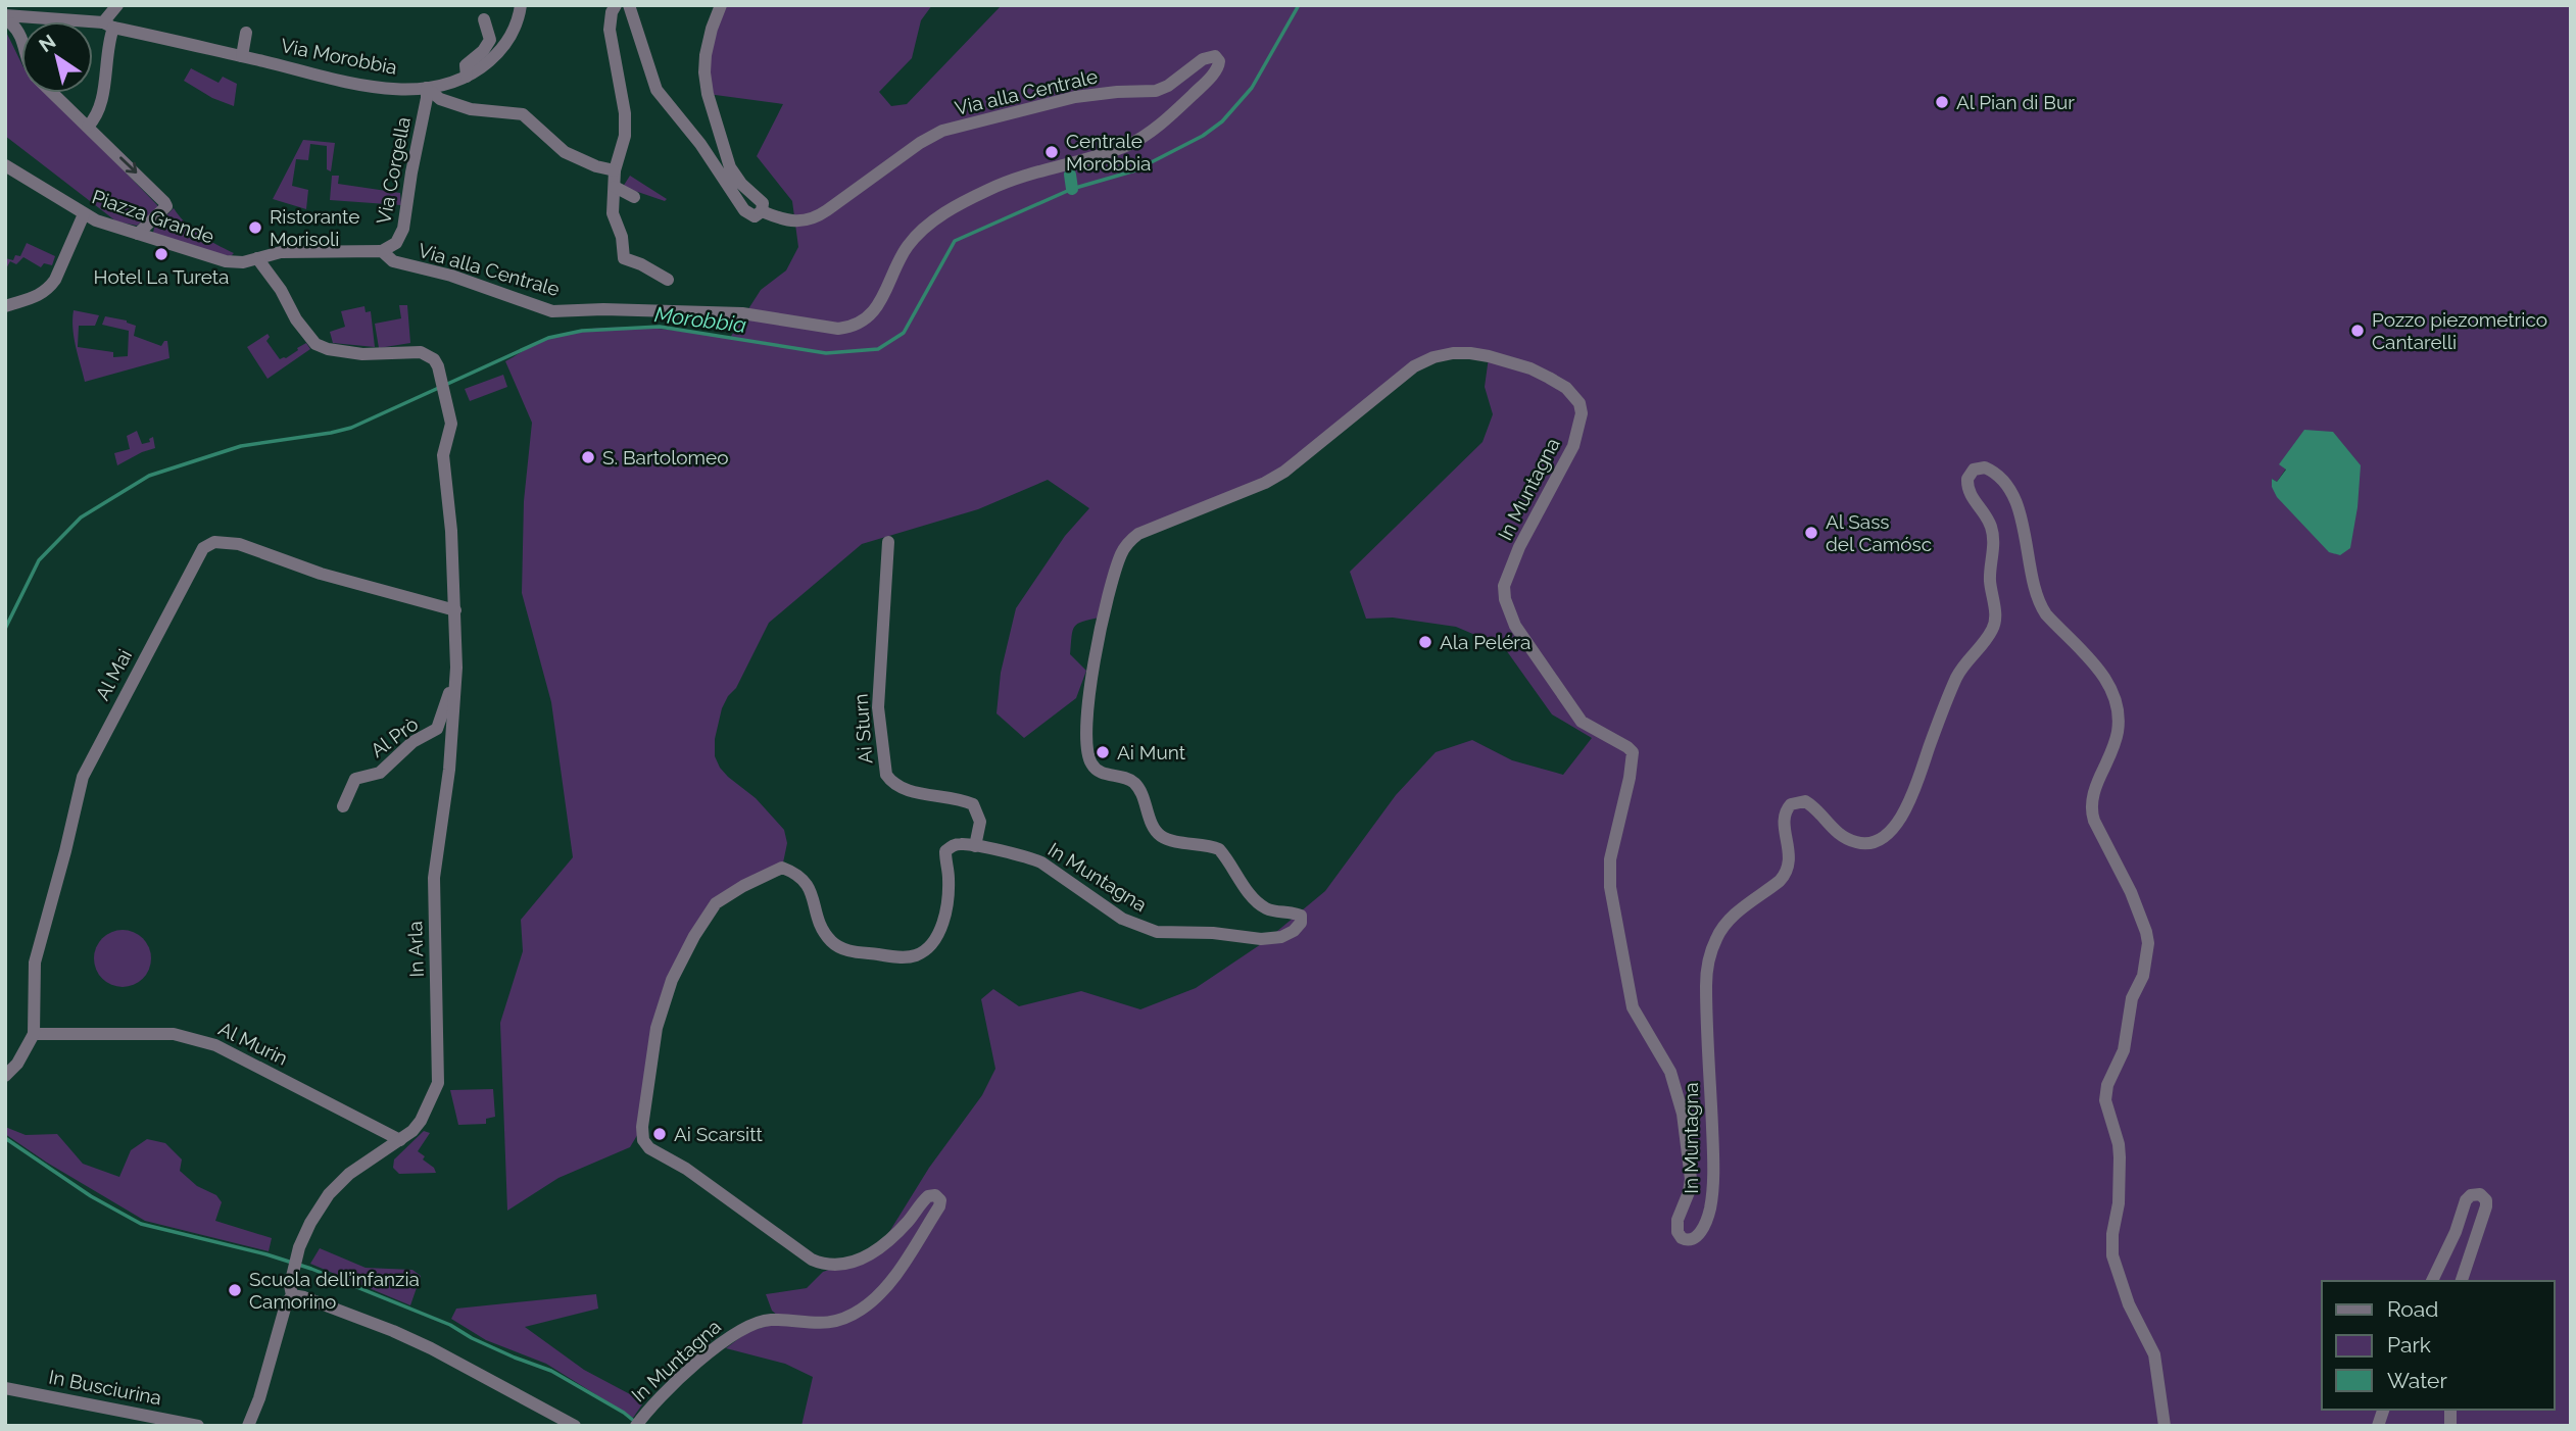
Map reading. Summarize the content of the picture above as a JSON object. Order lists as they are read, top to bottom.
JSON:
{
  "streets": {
    "street": [
      "Via Morobbia",
      "Via alla Centrale",
      "Via Corgella",
      "Piazza Grande",
      "In Muntagna",
      "Al Mai",
      "Ai Sturn",
      "Al Prò",
      "In Arla",
      "Al Murin",
      "In Busciurina"
    ]
  },
  "crossings": [
    ["Via Morobbia", "Via Corgella"],
    ["Via Morobbia", "Piazza Grande"],
    ["Via alla Centrale", "Via Corgella"],
    ["Via alla Centrale", "Piazza Grande"],
    ["Via alla Centrale", "In Arla"],
    ["Piazza Grande", "In Arla"],
    ["In Muntagna", "Ai Sturn"],
    ["Al Mai", "In Arla"],
    ["Al Mai", "Al Murin"],
    ["Al Prò", "In Arla"],
    ["In Arla", "Al Murin"]
  ],
  "water": ["Morobbia"],
  "places": [
    "Al Pian di Bur",
    "Centrale Morobbia",
    "Ristorante Morisoli",
    "Hotel La Tureta",
    "Pozzo piezometrico Cantarelli",
    "S. Bartolomeo",
    "Al Sass del Camósc",
    "Ala Peléra",
    "Ai Munt",
    "Ai Scarsitt",
    "Scuola dell’infanzia Camorino"
  ],
  "legend": ["Road", "Park", "Water"],
  "north": "top left"
}
